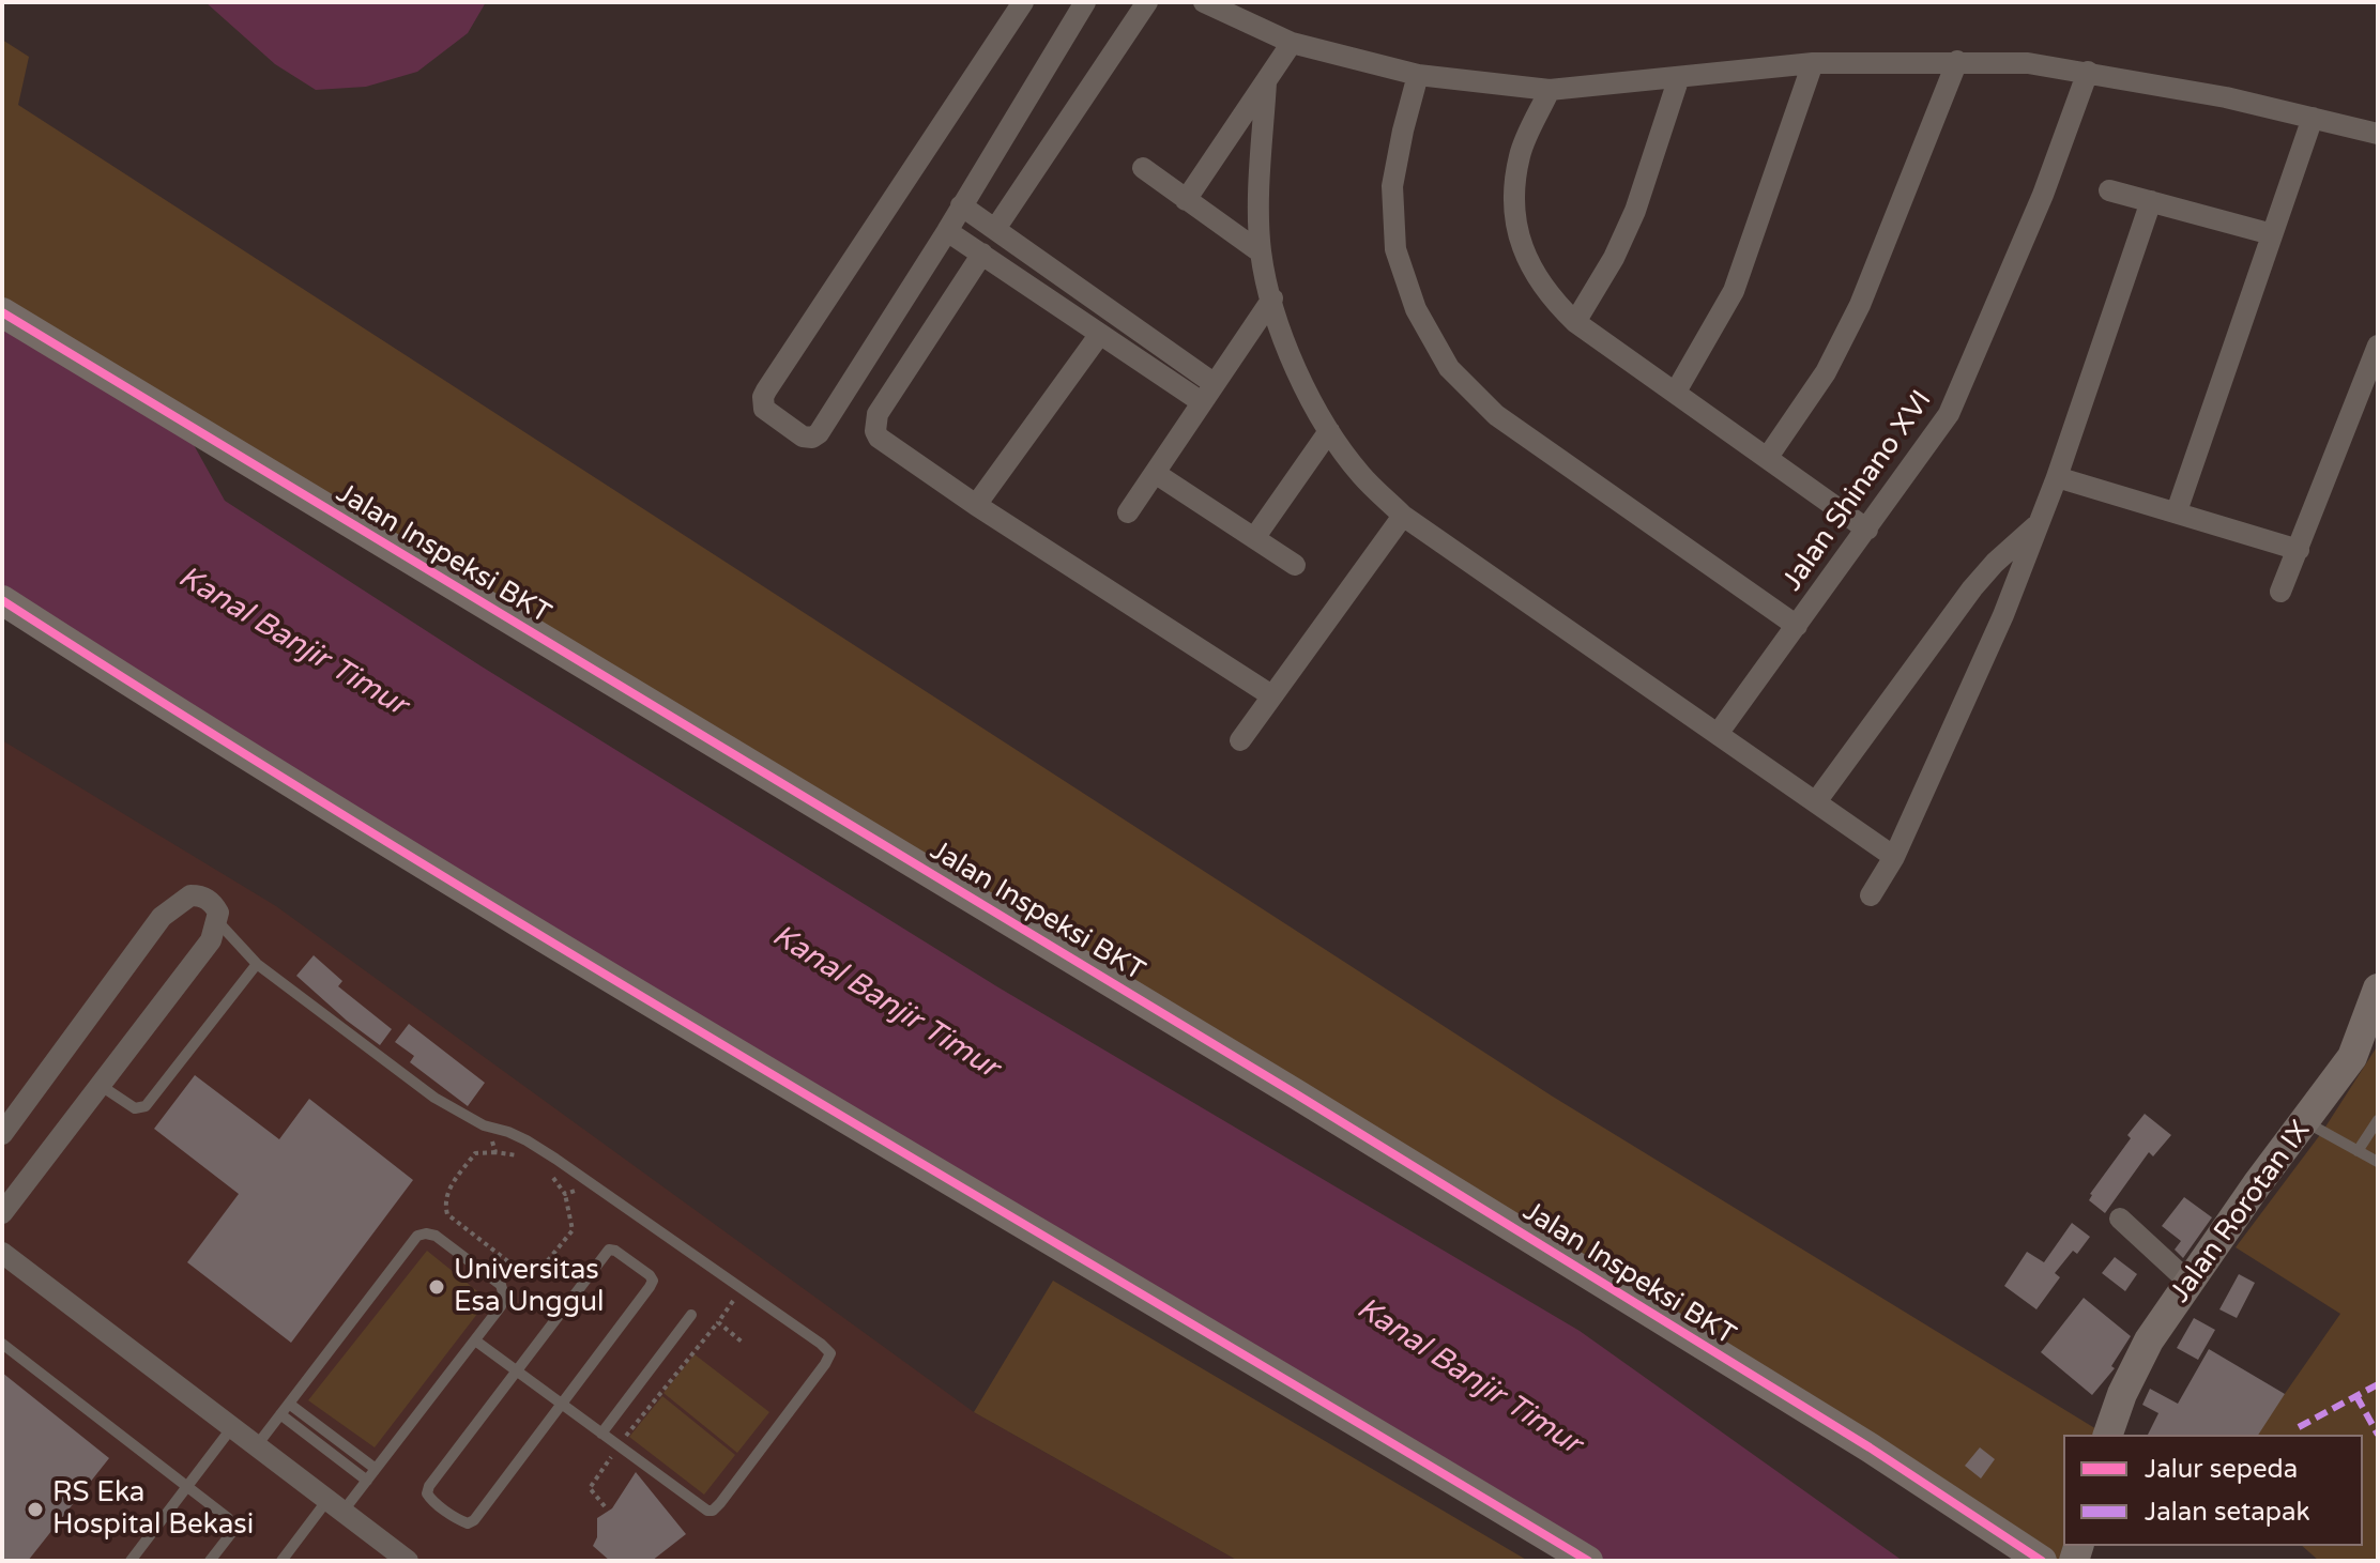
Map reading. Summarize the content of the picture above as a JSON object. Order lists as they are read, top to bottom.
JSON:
{
  "streets": {
    "street": ["Jalan Shinano XVI", "Jalan Inspeksi BKT", "Jalan Rorotan IX"]
  },
  "water": ["Kanal Banjir Timur"],
  "places": ["Universitas Esa Unggul", "RS Eka Hospital Bekasi"],
  "legend": ["Jalur sepeda", "Jalan setapak"]
}
